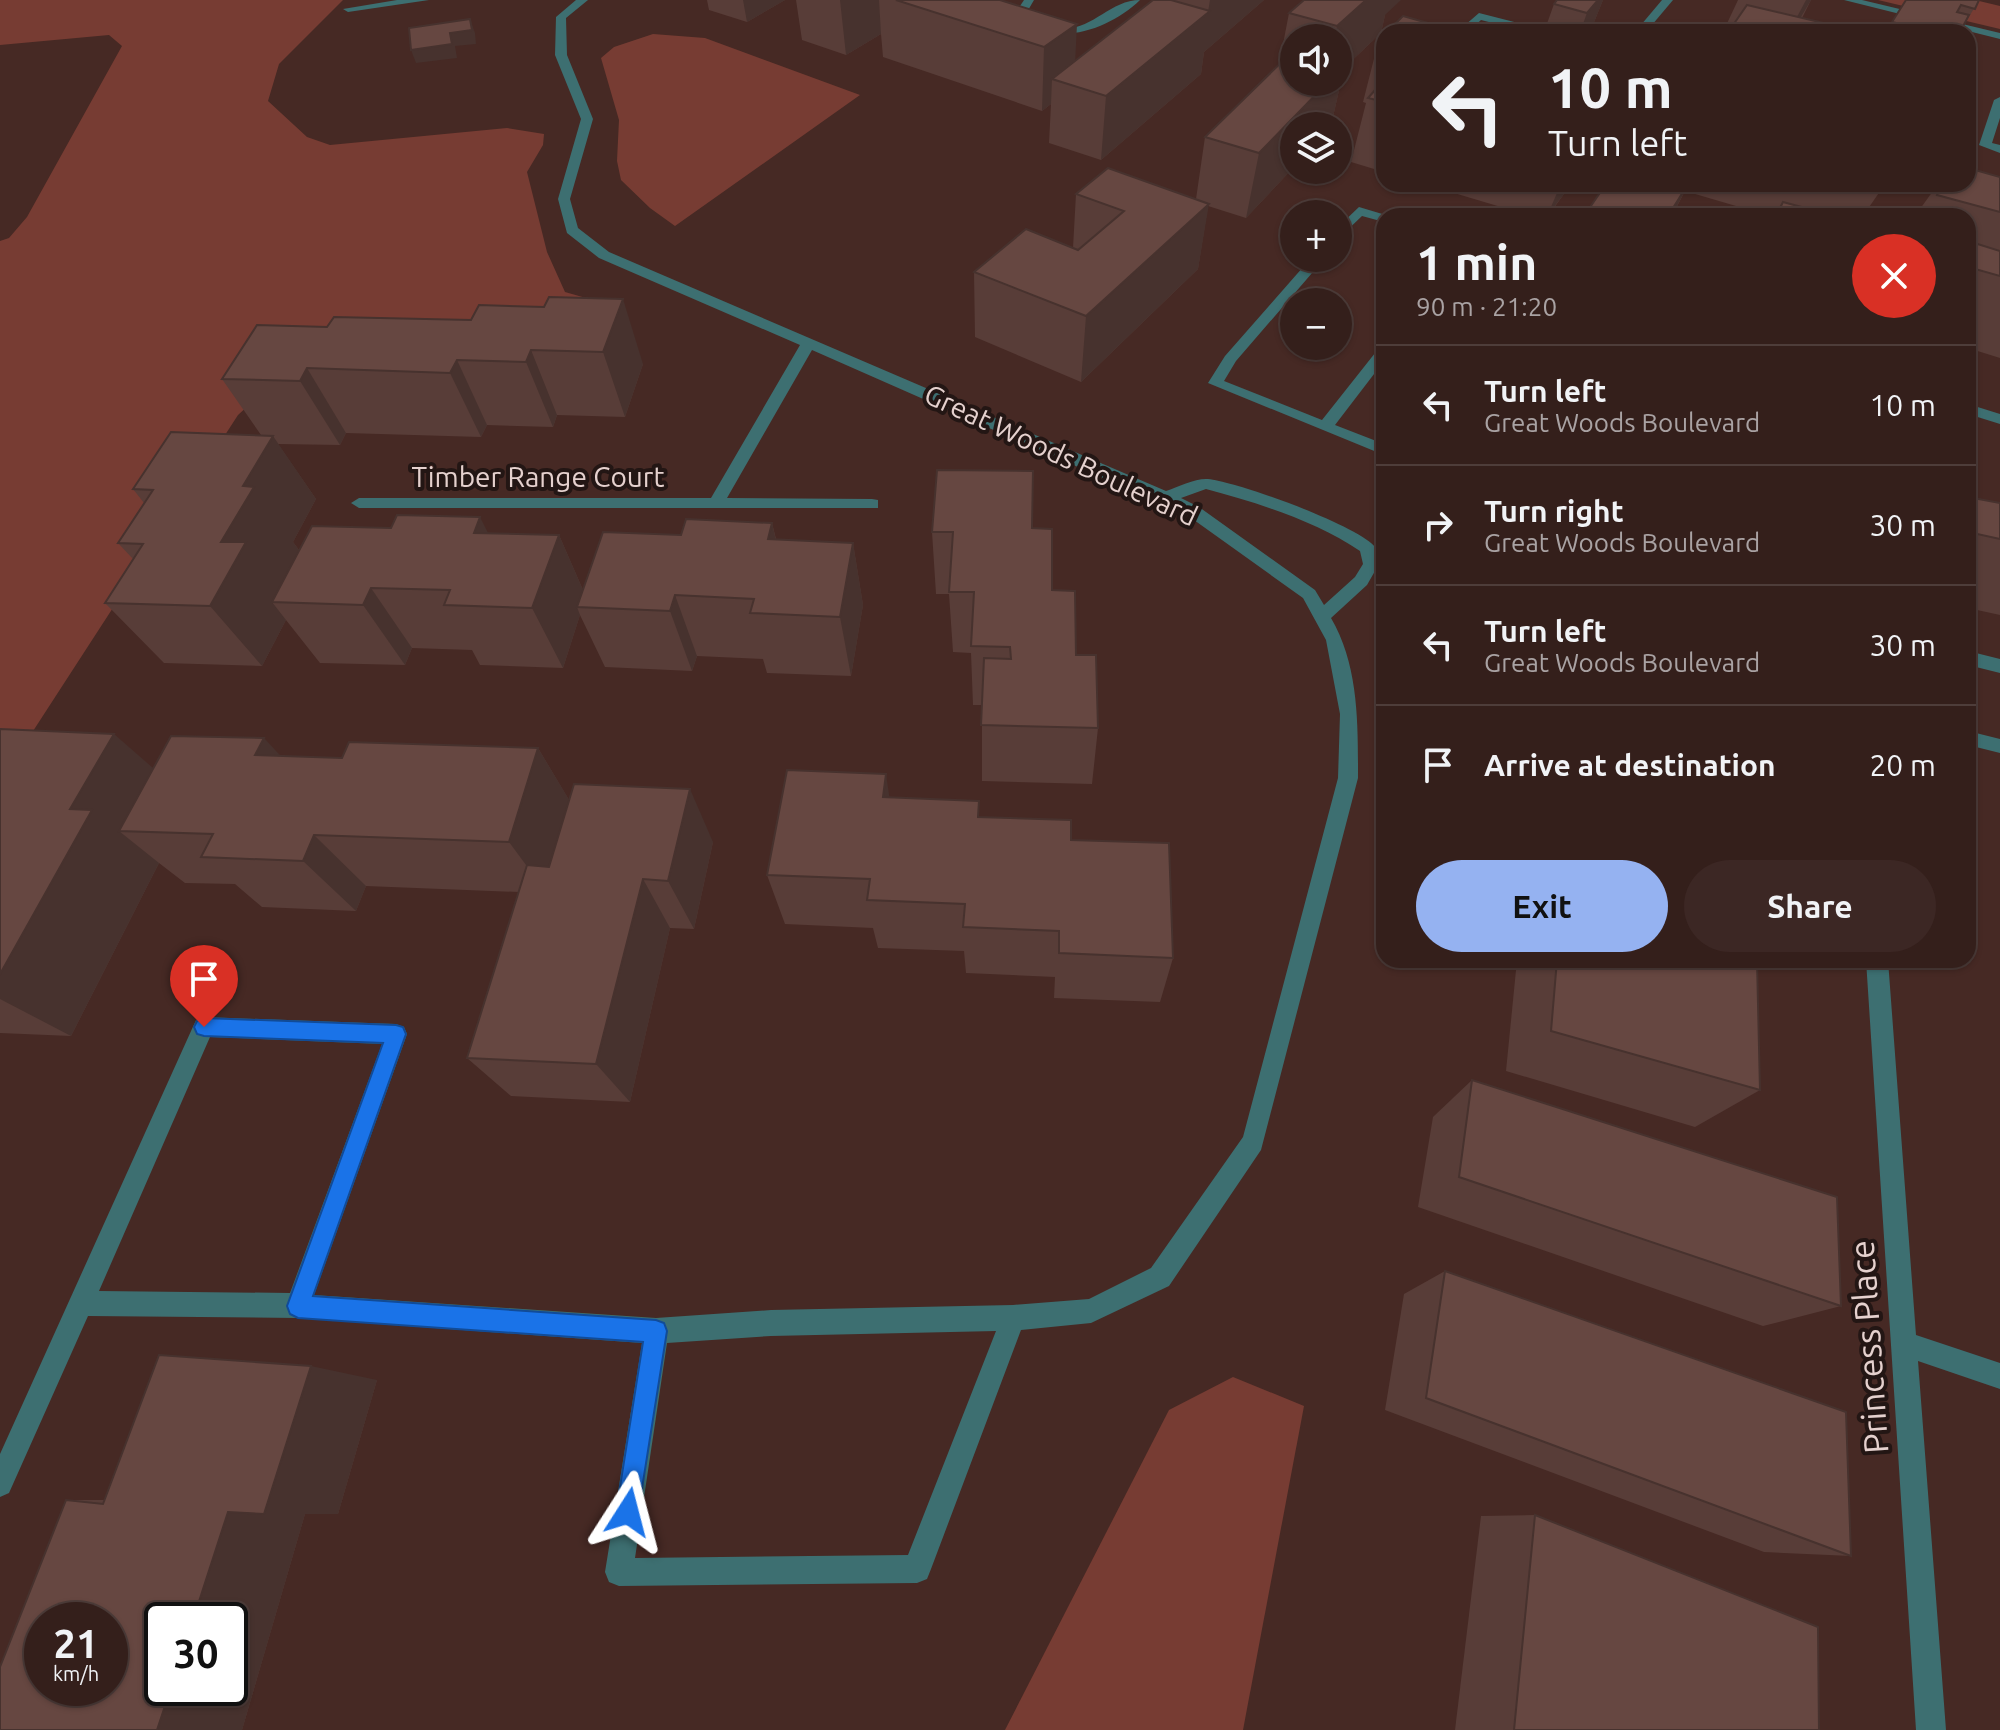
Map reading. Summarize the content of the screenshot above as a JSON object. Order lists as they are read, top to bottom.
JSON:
{
  "streets": {
    "street": ["Great Woods Boulevard", "Timber Range Court", "Princess Place"]
  },
  "page": {
    "map_buttons": ["+", "−"],
    "turn": ["10 m", "Turn left"],
    "heading": ["1 min", "90 m · 21:20"],
    "list": [
      {
        "name": "Turn left",
        "note": "Great Woods Boulevard",
        "value": "10 m"
      },
      {
        "name": "Turn right",
        "note": "Great Woods Boulevard",
        "value": "30 m"
      },
      {
        "name": "Turn left",
        "note": "Great Woods Boulevard",
        "value": "30 m"
      },
      {
        "name": "Arrive at destination",
        "value": "20 m"
      }
    ],
    "buttons": ["Exit", "Share"],
    "speed": "21 km/h",
    "limit": "30"
  }
}
